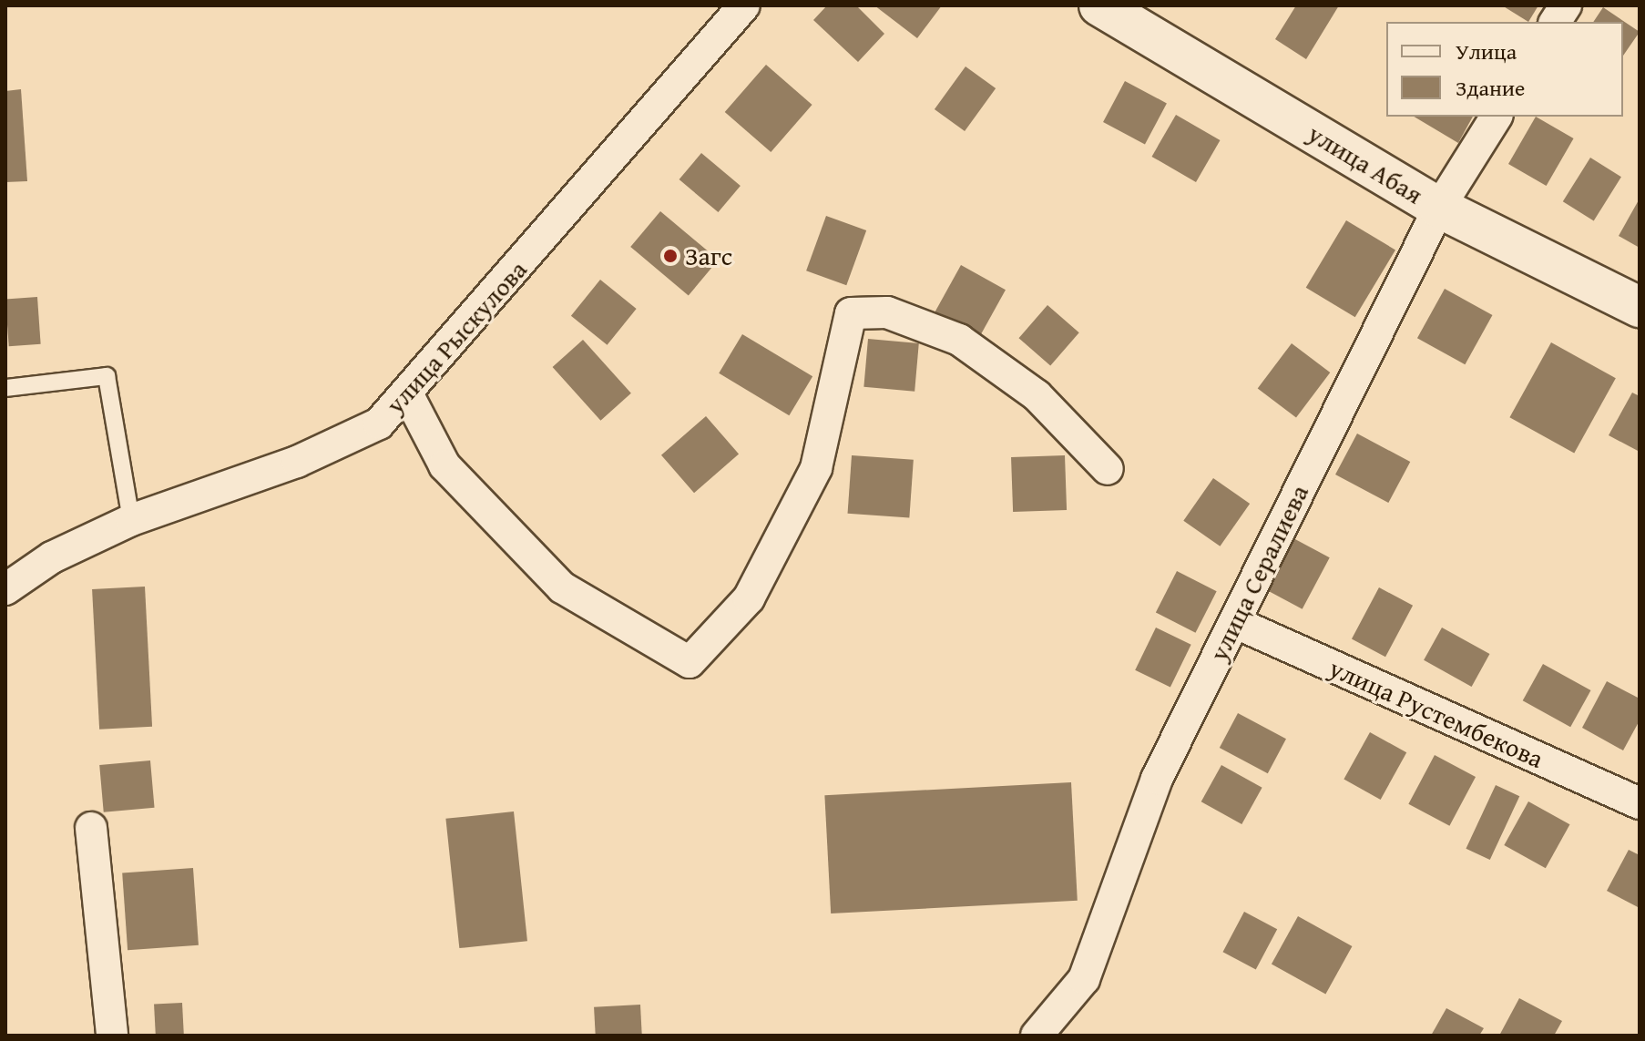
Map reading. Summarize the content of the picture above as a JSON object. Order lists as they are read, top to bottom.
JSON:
{
  "streets": {
    "street": [
      "улица Абая",
      "улица Рыскулова",
      "улица Сералиева",
      "улица Рустембекова"
    ]
  },
  "crossings": [
    ["улица Абая", "улица Сералиева"],
    ["улица Сералиева", "улица Рустембекова"]
  ],
  "places": ["Загс"],
  "legend": ["Улица", "Здание"]
}
